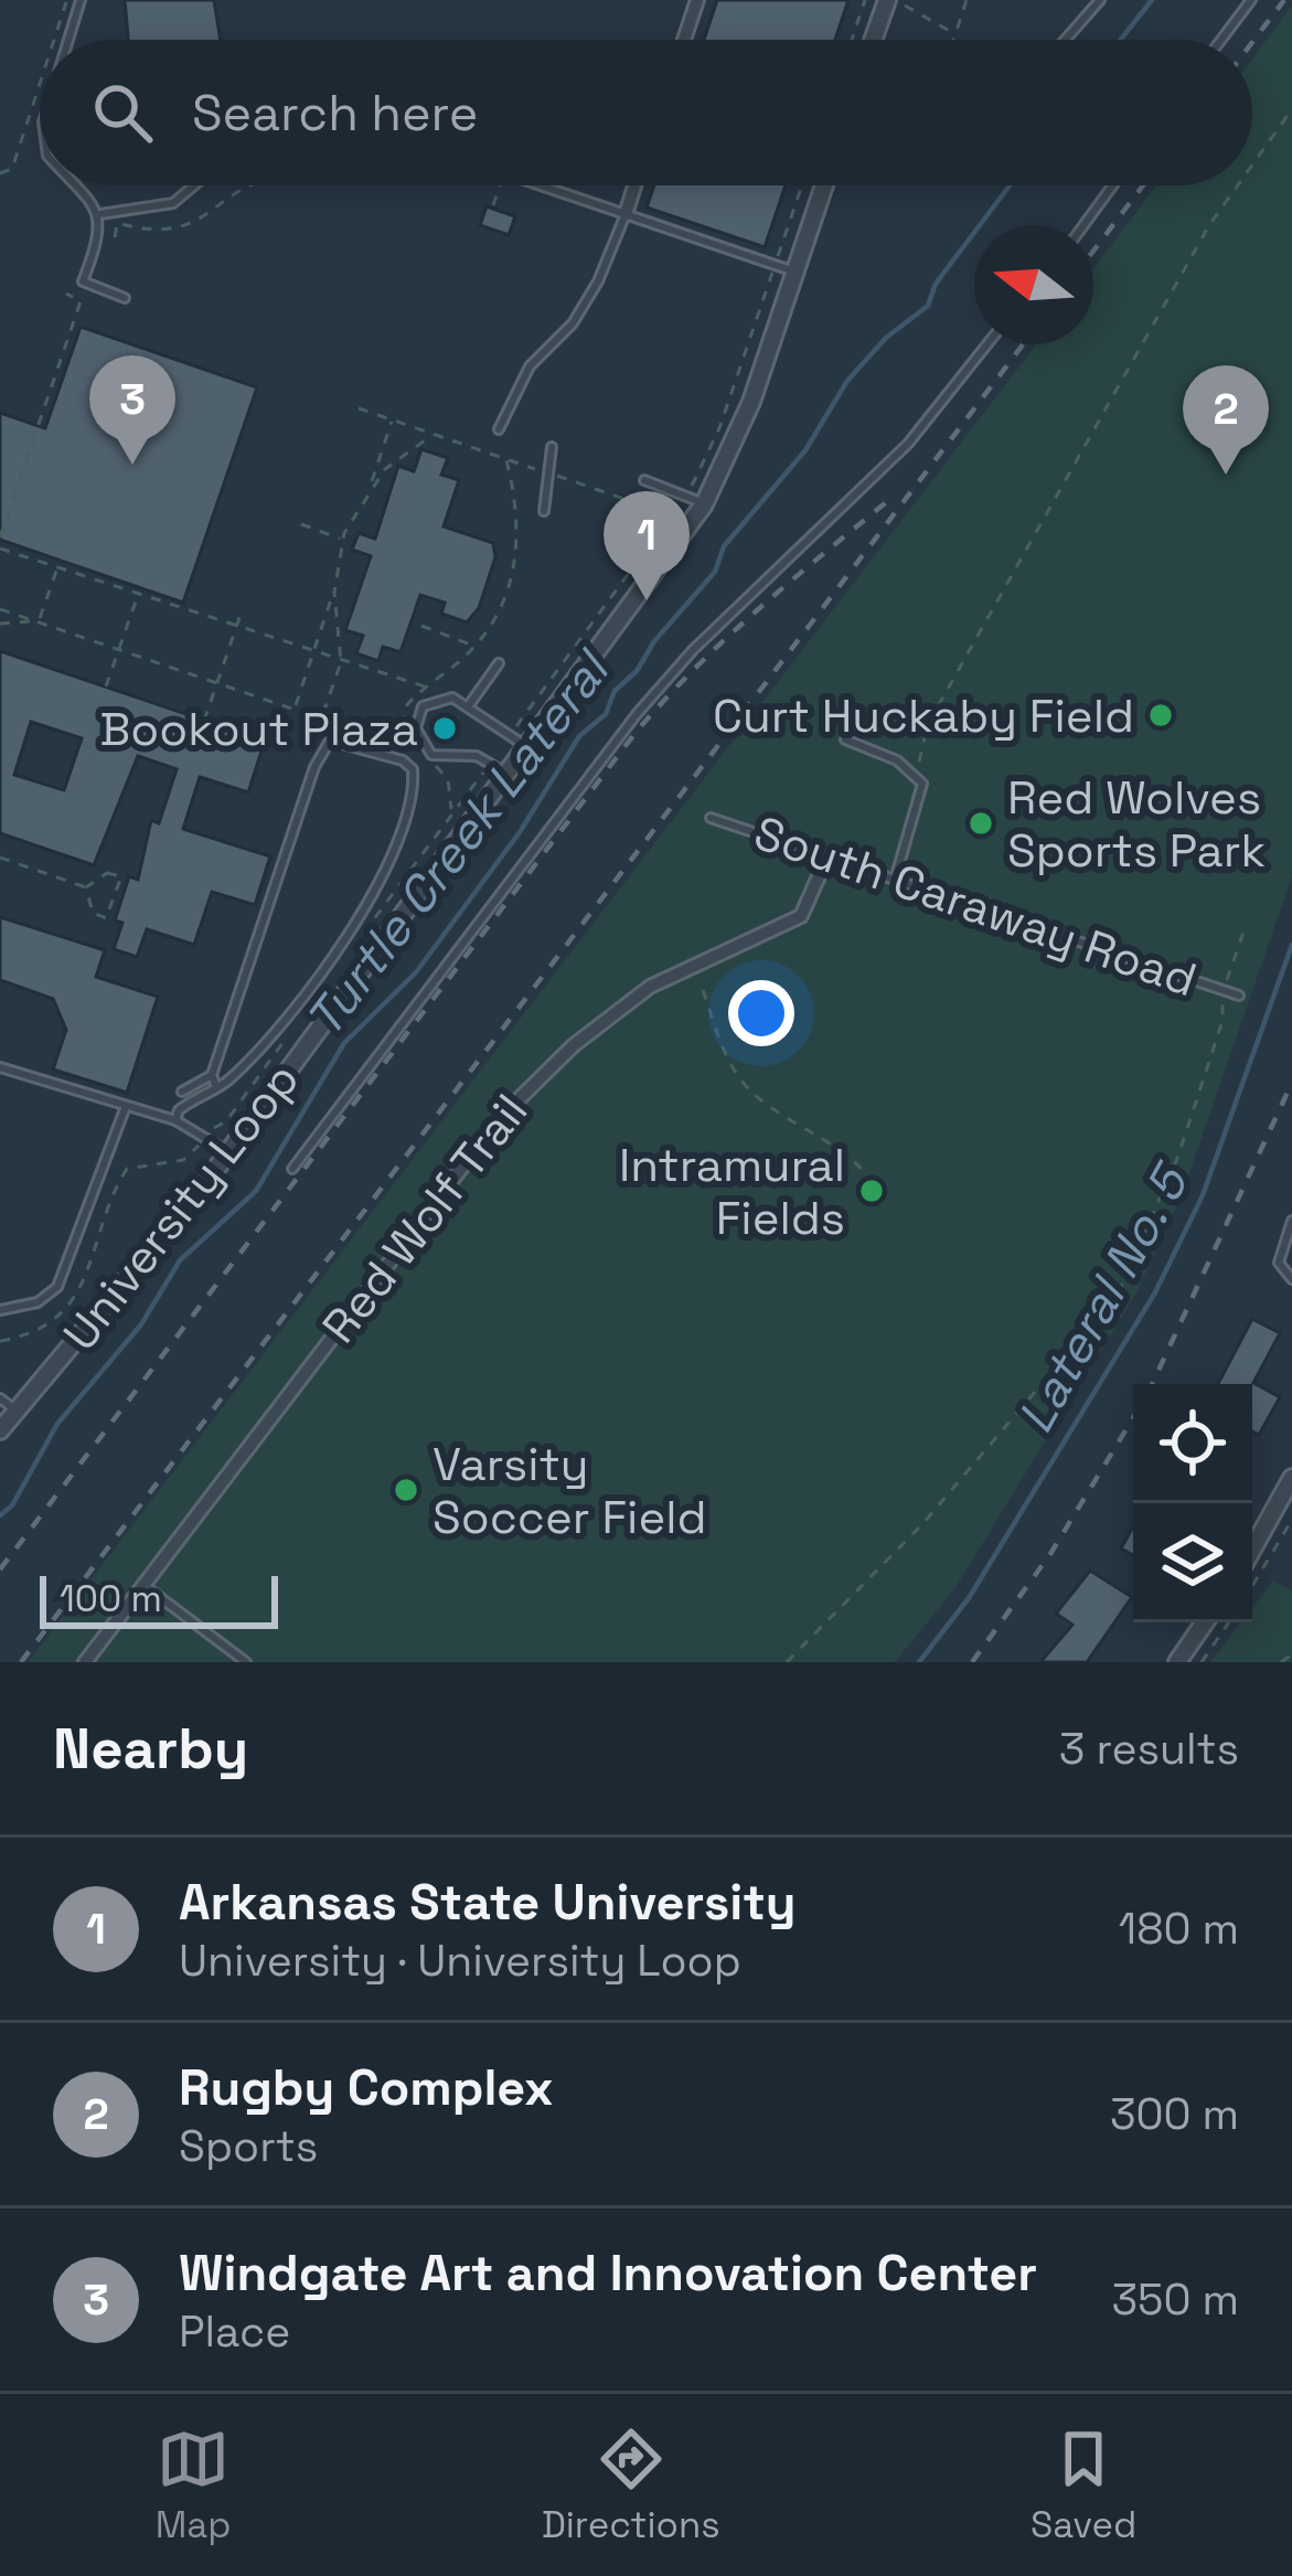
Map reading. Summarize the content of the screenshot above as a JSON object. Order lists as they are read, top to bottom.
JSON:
{
  "streets": {
    "street": ["University Loop", "Red Wolf Trail"],
    "lane": ["South Caraway Road"]
  },
  "crossings": [
    ["South Caraway Road", "Red Wolf Trail"]
  ],
  "water": ["Turtle Creek Lateral", "Lateral No. 5"],
  "places": [
    "Curt Huckaby Field",
    "Bookout Plaza",
    "Red Wolves Sports Park",
    "Intramural Fields",
    "Varsity Soccer Field"
  ],
  "scale_bar": "100 m",
  "north": "left",
  "page": {
    "search": "Search here",
    "pins": ["3", "2", "1"],
    "scale": "100 m",
    "heading": ["Nearby", "3 results"],
    "list": [
      {
        "mark": "1",
        "name": "Arkansas State University",
        "note": "University · University Loop",
        "value": "180 m"
      },
      {
        "mark": "2",
        "name": "Rugby Complex",
        "note": "Sports",
        "value": "300 m"
      },
      {
        "mark": "3",
        "name": "Windgate Art and Innovation Center",
        "note": "Place",
        "value": "350 m"
      }
    ],
    "nav": ["Map", "Directions", "Saved"]
  }
}
